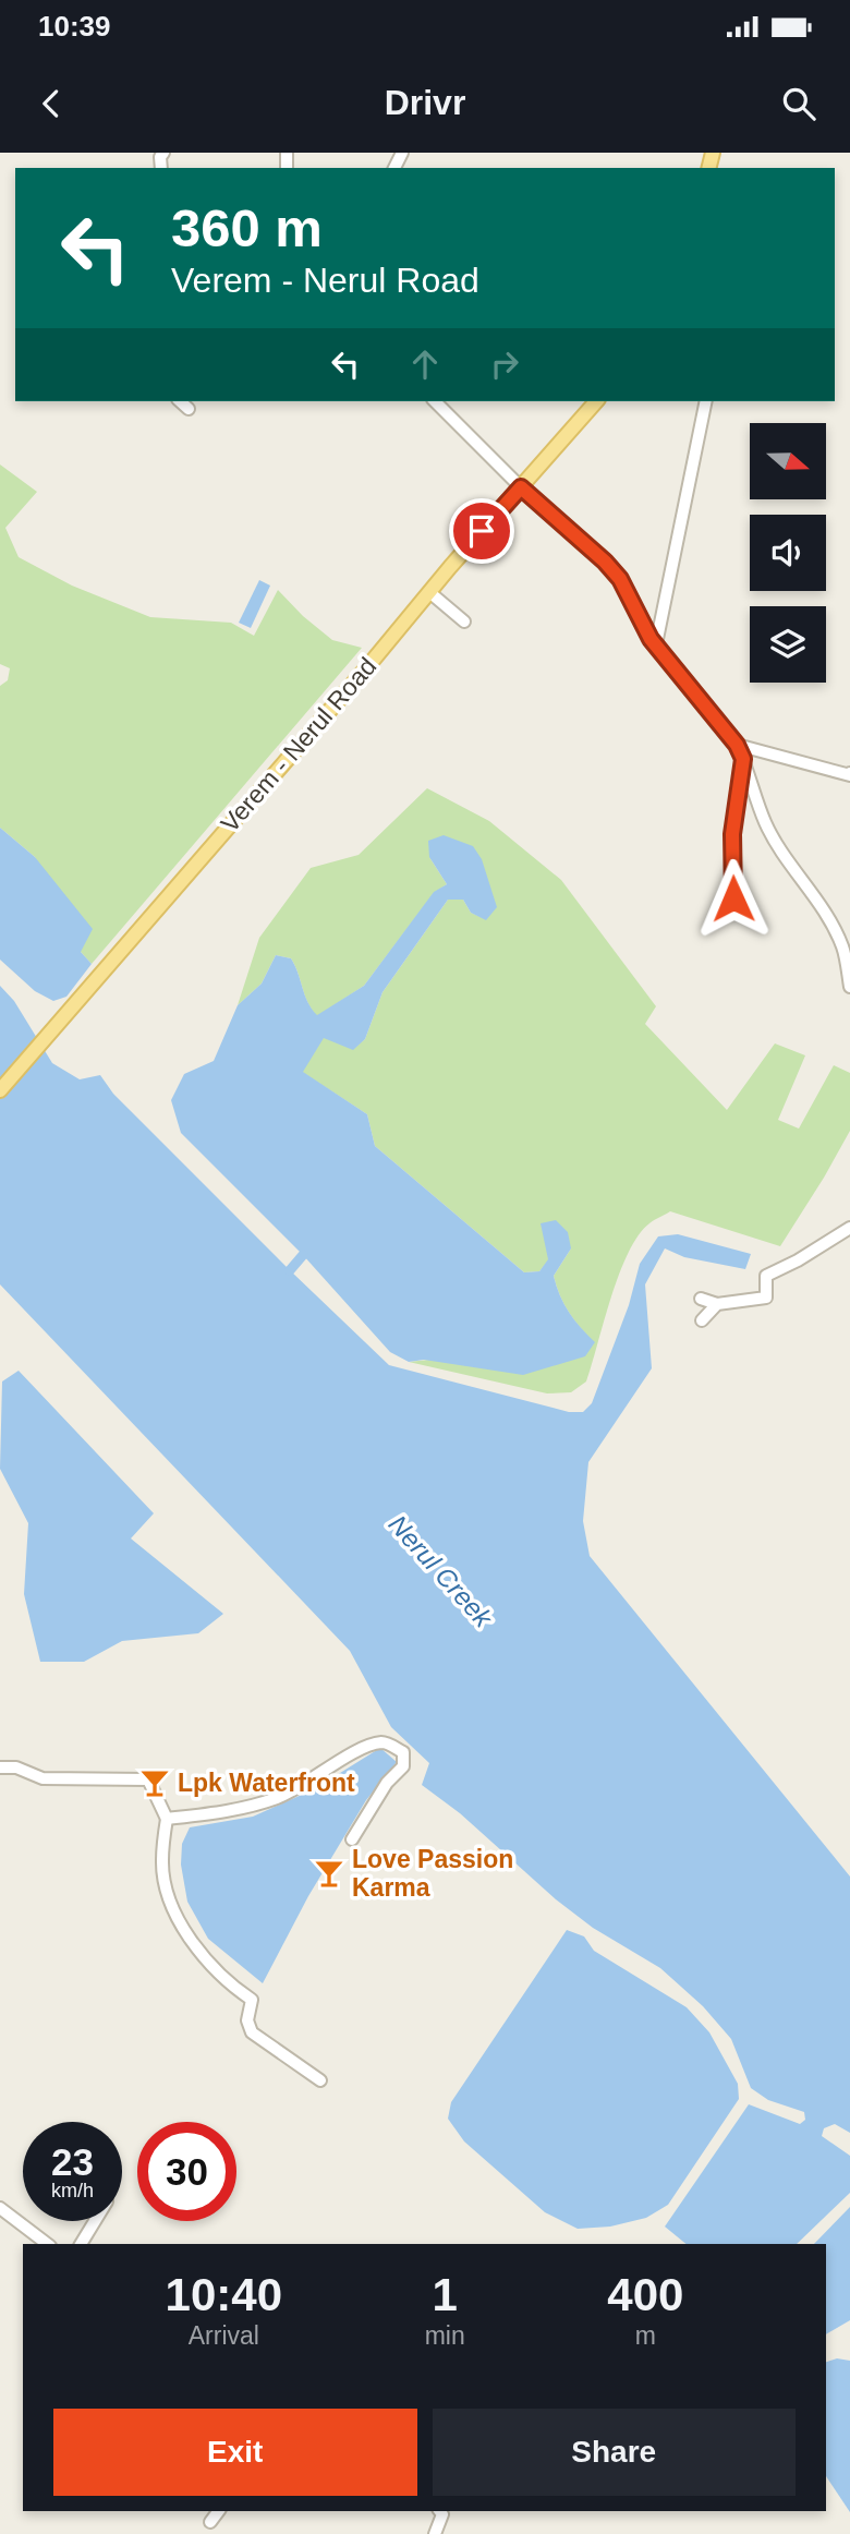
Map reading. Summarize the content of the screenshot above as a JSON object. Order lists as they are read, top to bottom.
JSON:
{
  "streets": {
    "main road": ["Verem - Nerul Road"]
  },
  "water": ["Nerul Creek"],
  "places": {
    "bar": ["Lpk Waterfront", "Love Passion Karma"]
  },
  "north": "right",
  "page": {
    "status": "10:39",
    "header": "Drivr",
    "turn": ["360 m", "Verem - Nerul Road"],
    "speed": "23 km/h",
    "limit": "30",
    "eta": [
      "10:40",
      "Arrival",
      "1",
      "min",
      "400",
      "m"
    ],
    "buttons": ["Exit", "Share"]
  }
}
